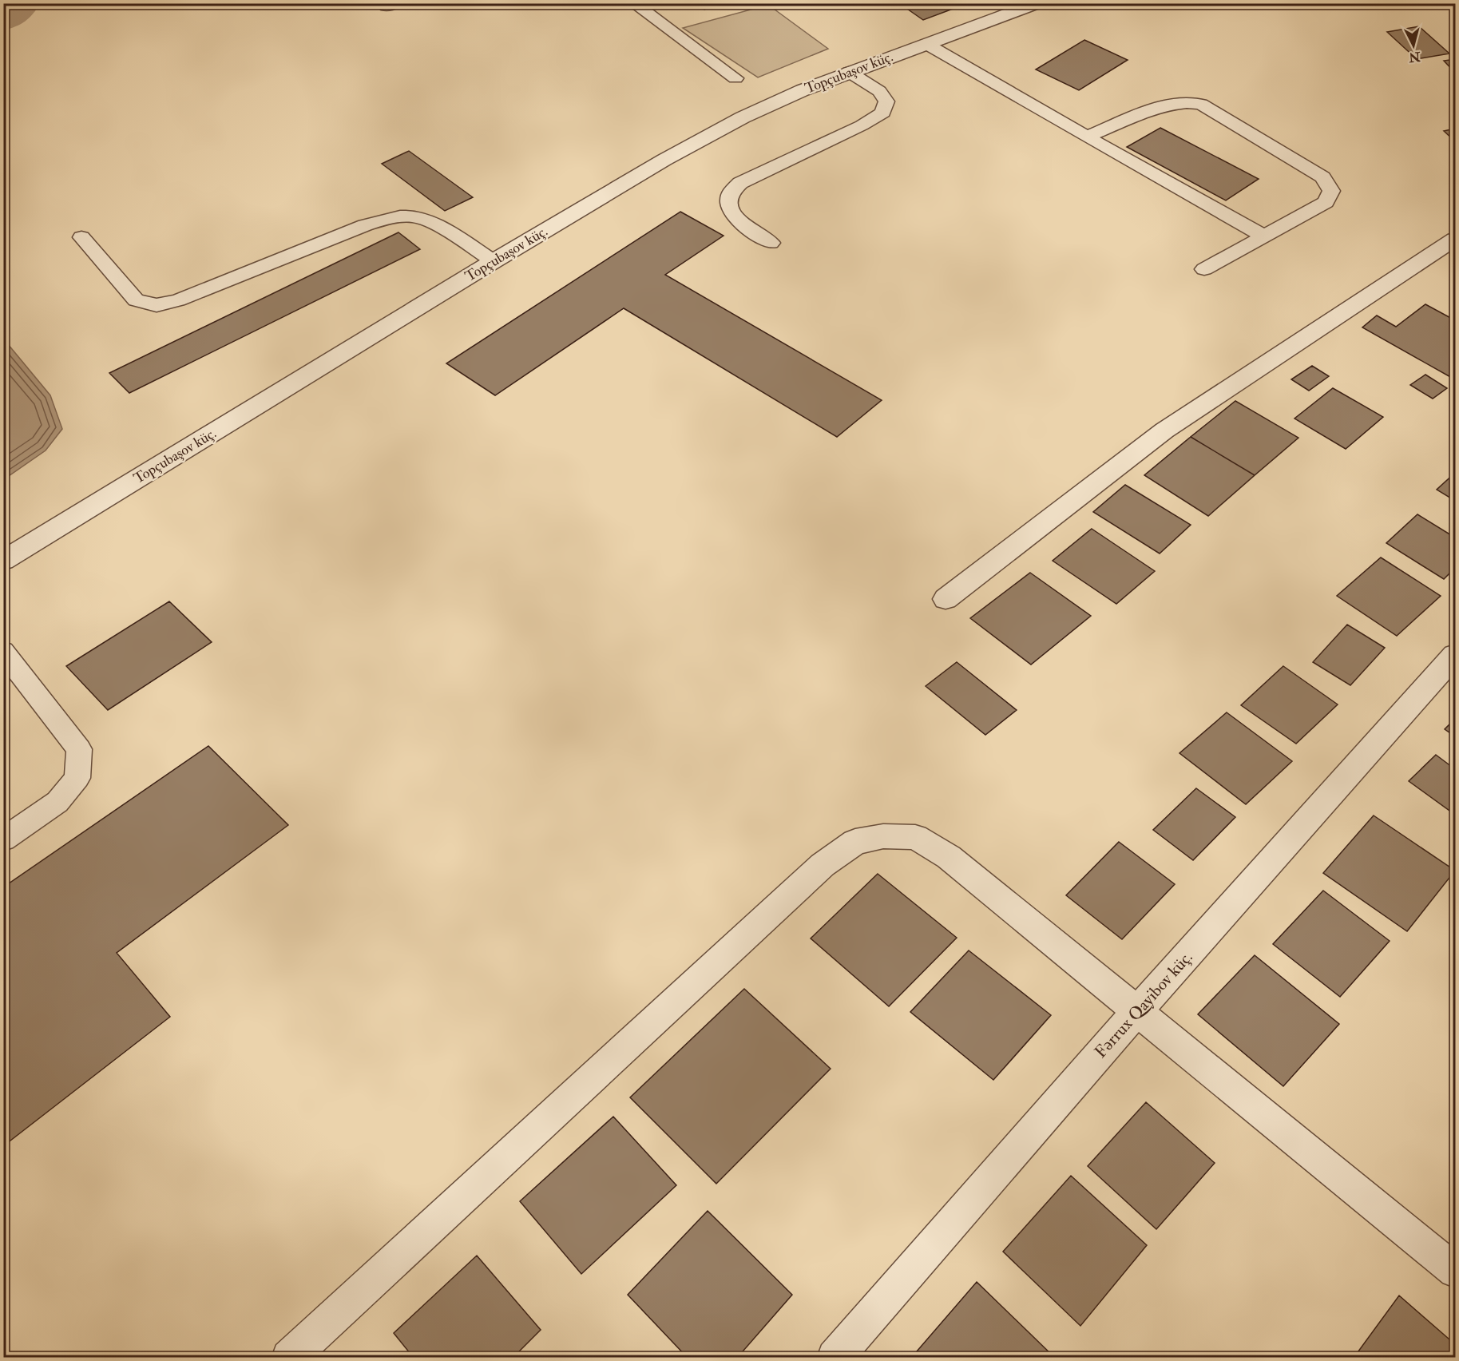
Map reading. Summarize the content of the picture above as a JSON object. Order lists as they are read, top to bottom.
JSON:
{
  "streets": {
    "street": ["Topçubaşov küç.", "Fərrux Qayibov küç."]
  },
  "north": "bottom"
}
